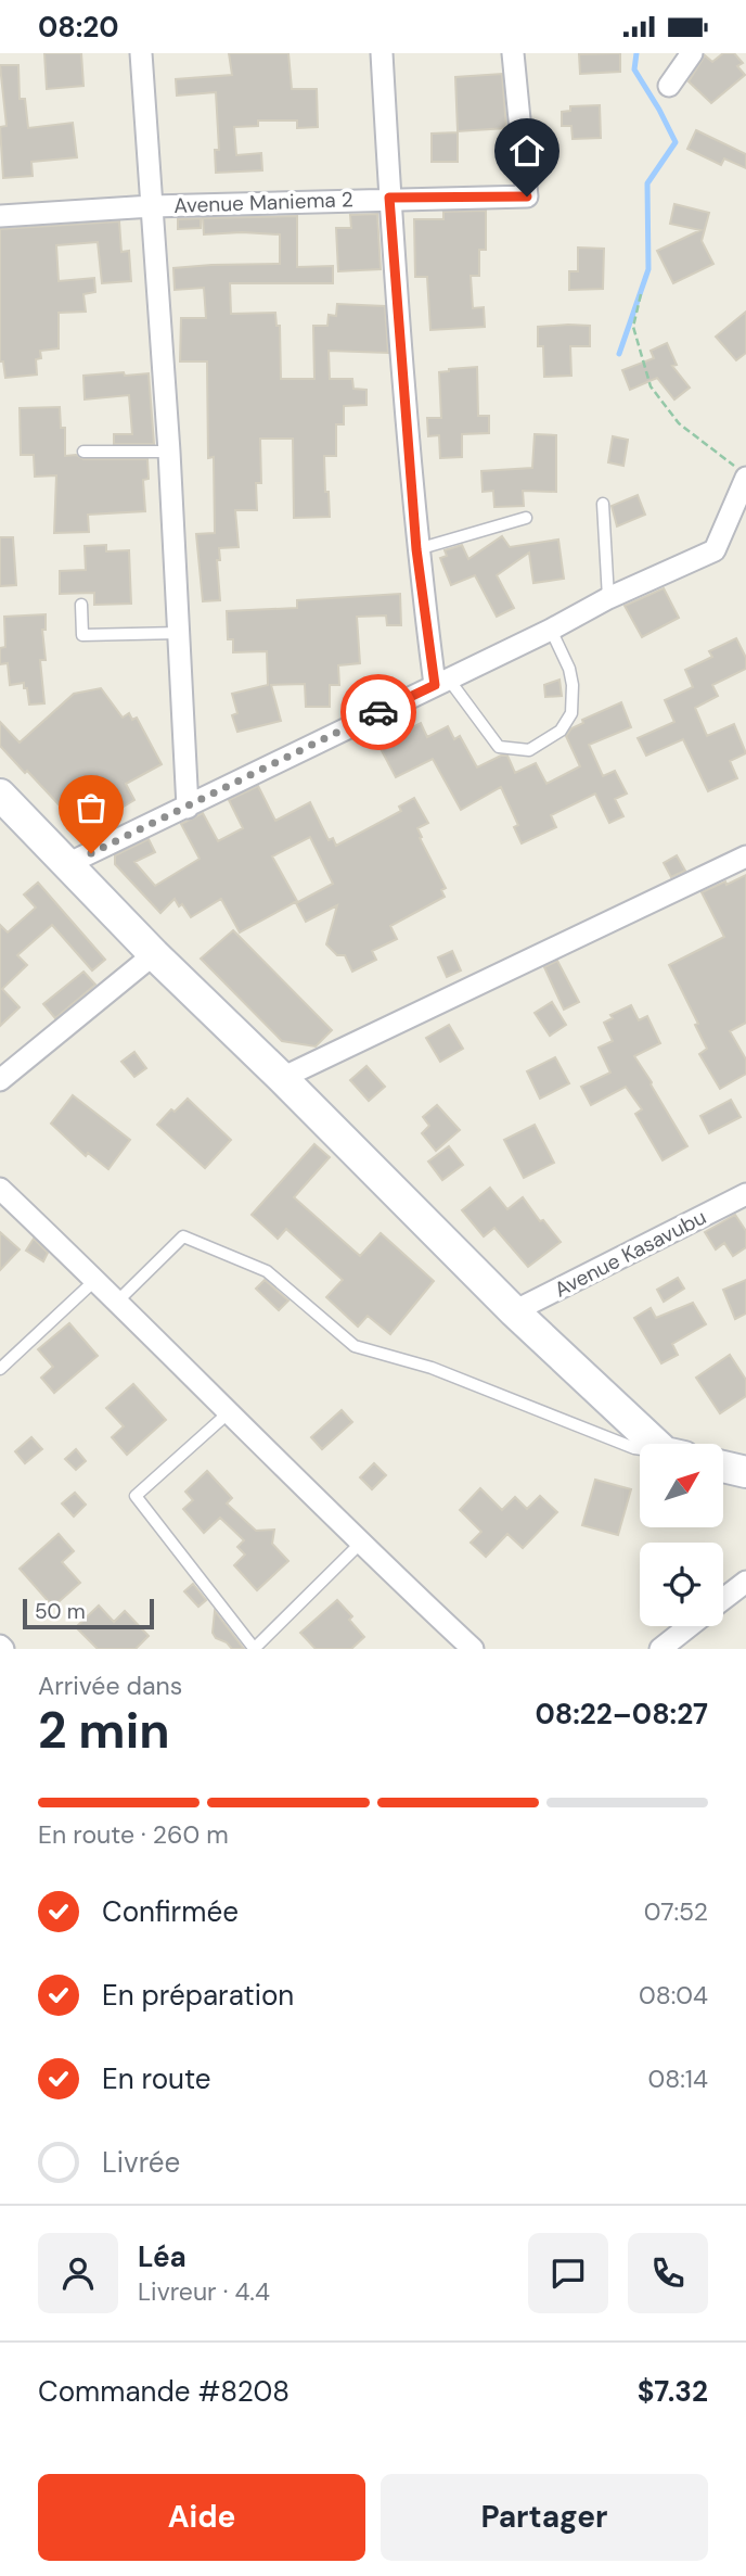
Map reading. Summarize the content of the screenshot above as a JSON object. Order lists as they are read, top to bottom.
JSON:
{
  "streets": {
    "street": ["Avenue Maniema 2", "Avenue Kasavubu"]
  },
  "scale_bar": "50 m",
  "north": "top right",
  "page": {
    "status": "08:20",
    "scale": "50 m",
    "heading": ["2 min", "Arrivée dans", "08:22–08:27"],
    "panel": [
      "Léa",
      "Livreur · 4.4",
      "Commande #8208",
      "$7.32"
    ],
    "bar": "En route · 260 m",
    "list": [
      ["Confirmée", "07:52"],
      ["En préparation", "08:04"],
      ["En route", "08:14"],
      "Livrée"
    ],
    "buttons": ["Aide", "Partager"]
  }
}
